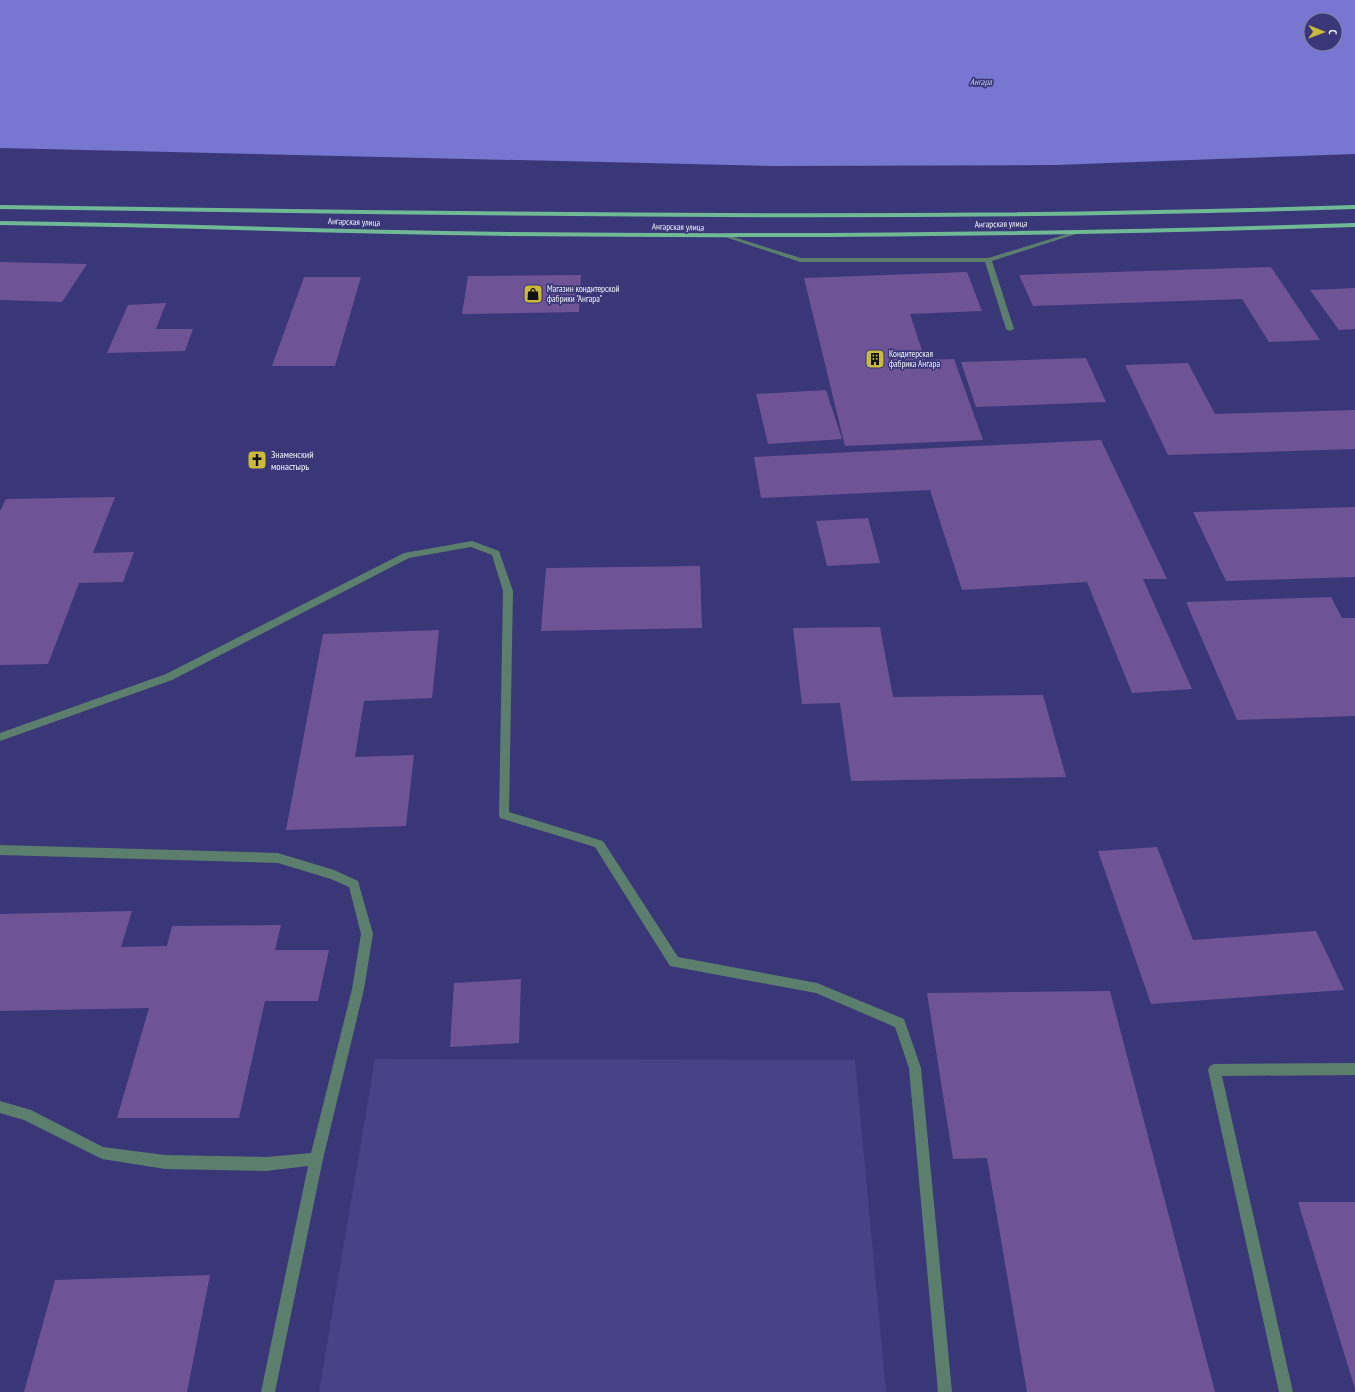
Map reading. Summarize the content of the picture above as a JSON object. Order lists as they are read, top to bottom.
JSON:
{
  "streets": {
    "main road": ["Ангарская улица"]
  },
  "water": ["Ангара"],
  "places": {
    "shop": ["Магазин кондитерской фабрики \"Ангара\""],
    "building": ["Кондитерская фабрика Ангара"],
    "church": ["Знаменский монастырь"]
  },
  "north": "right"
}
